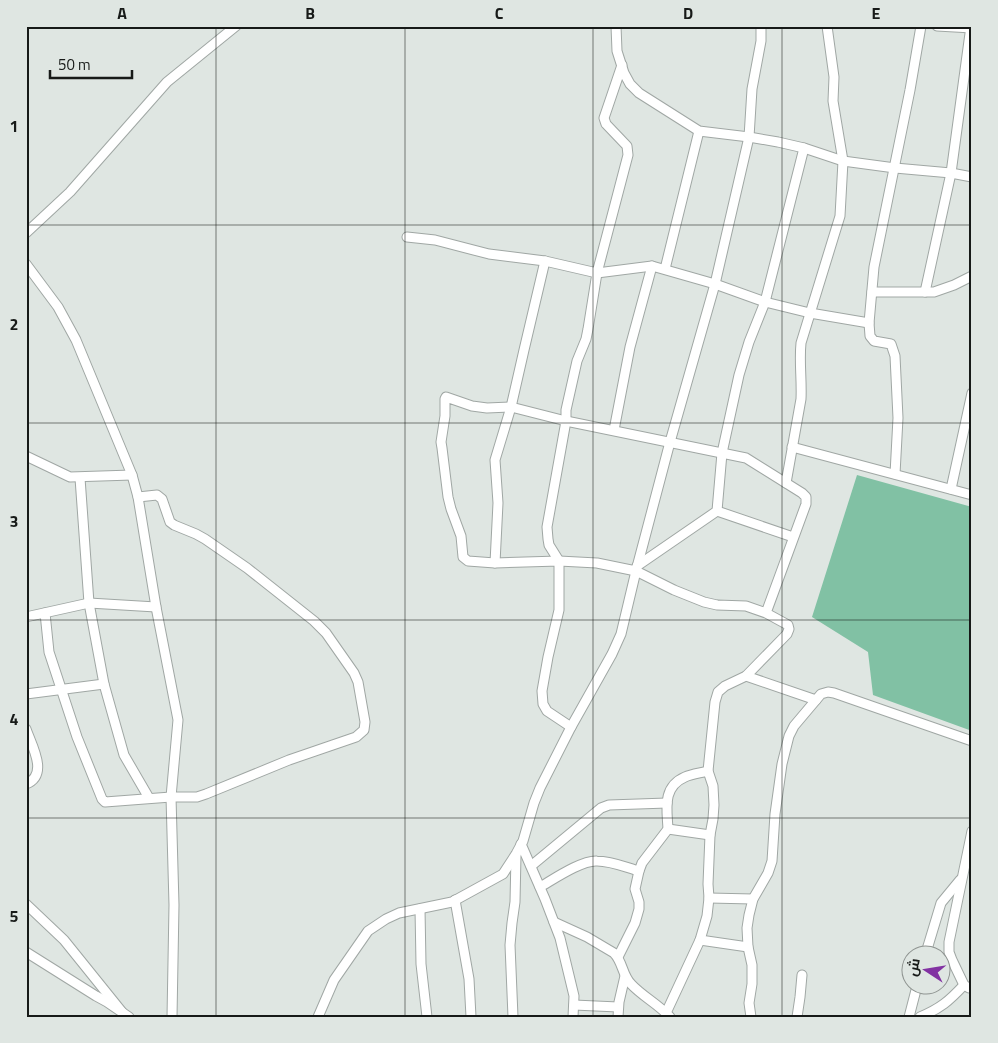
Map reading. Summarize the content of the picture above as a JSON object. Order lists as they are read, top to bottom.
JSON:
{
  "scale_bar": "50 m",
  "north": "left",
  "grid": {
    "columns": [
      "A",
      "B",
      "C",
      "D",
      "E"
    ],
    "rows": [
      "1",
      "2",
      "3",
      "4",
      "5"
    ]
  }
}
